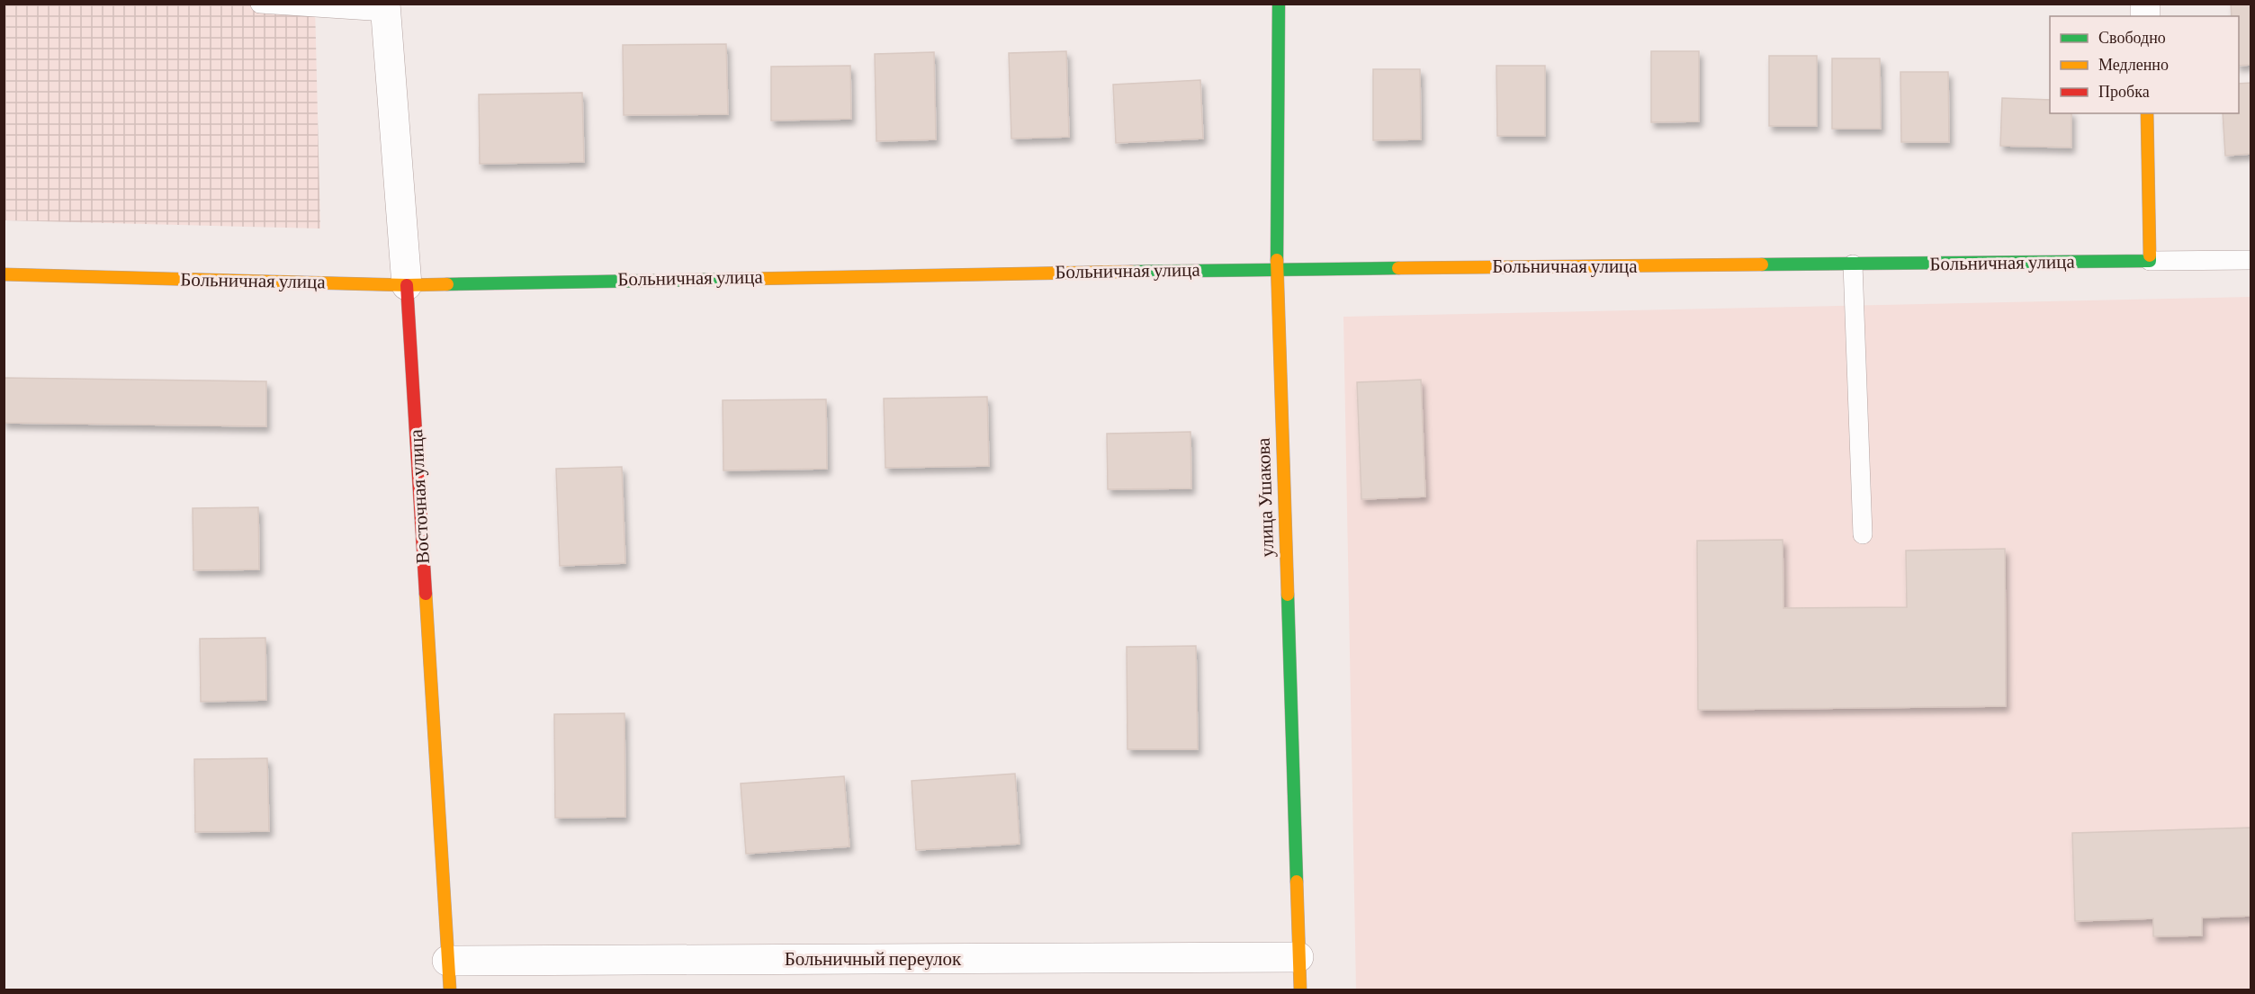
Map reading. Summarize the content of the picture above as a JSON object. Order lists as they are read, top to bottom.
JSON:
{
  "streets": {
    "street": [
      "Больничная улица",
      "Восточная улица",
      "улица Ушакова",
      "Больничный переулок"
    ]
  },
  "crossings": [
    ["Больничная улица", "Восточная улица"],
    ["Больничная улица", "улица Ушакова"],
    ["Восточная улица", "Больничный переулок"],
    ["улица Ушакова", "Больничный переулок"]
  ],
  "legend": ["Свободно", "Медленно", "Пробка"]
}
